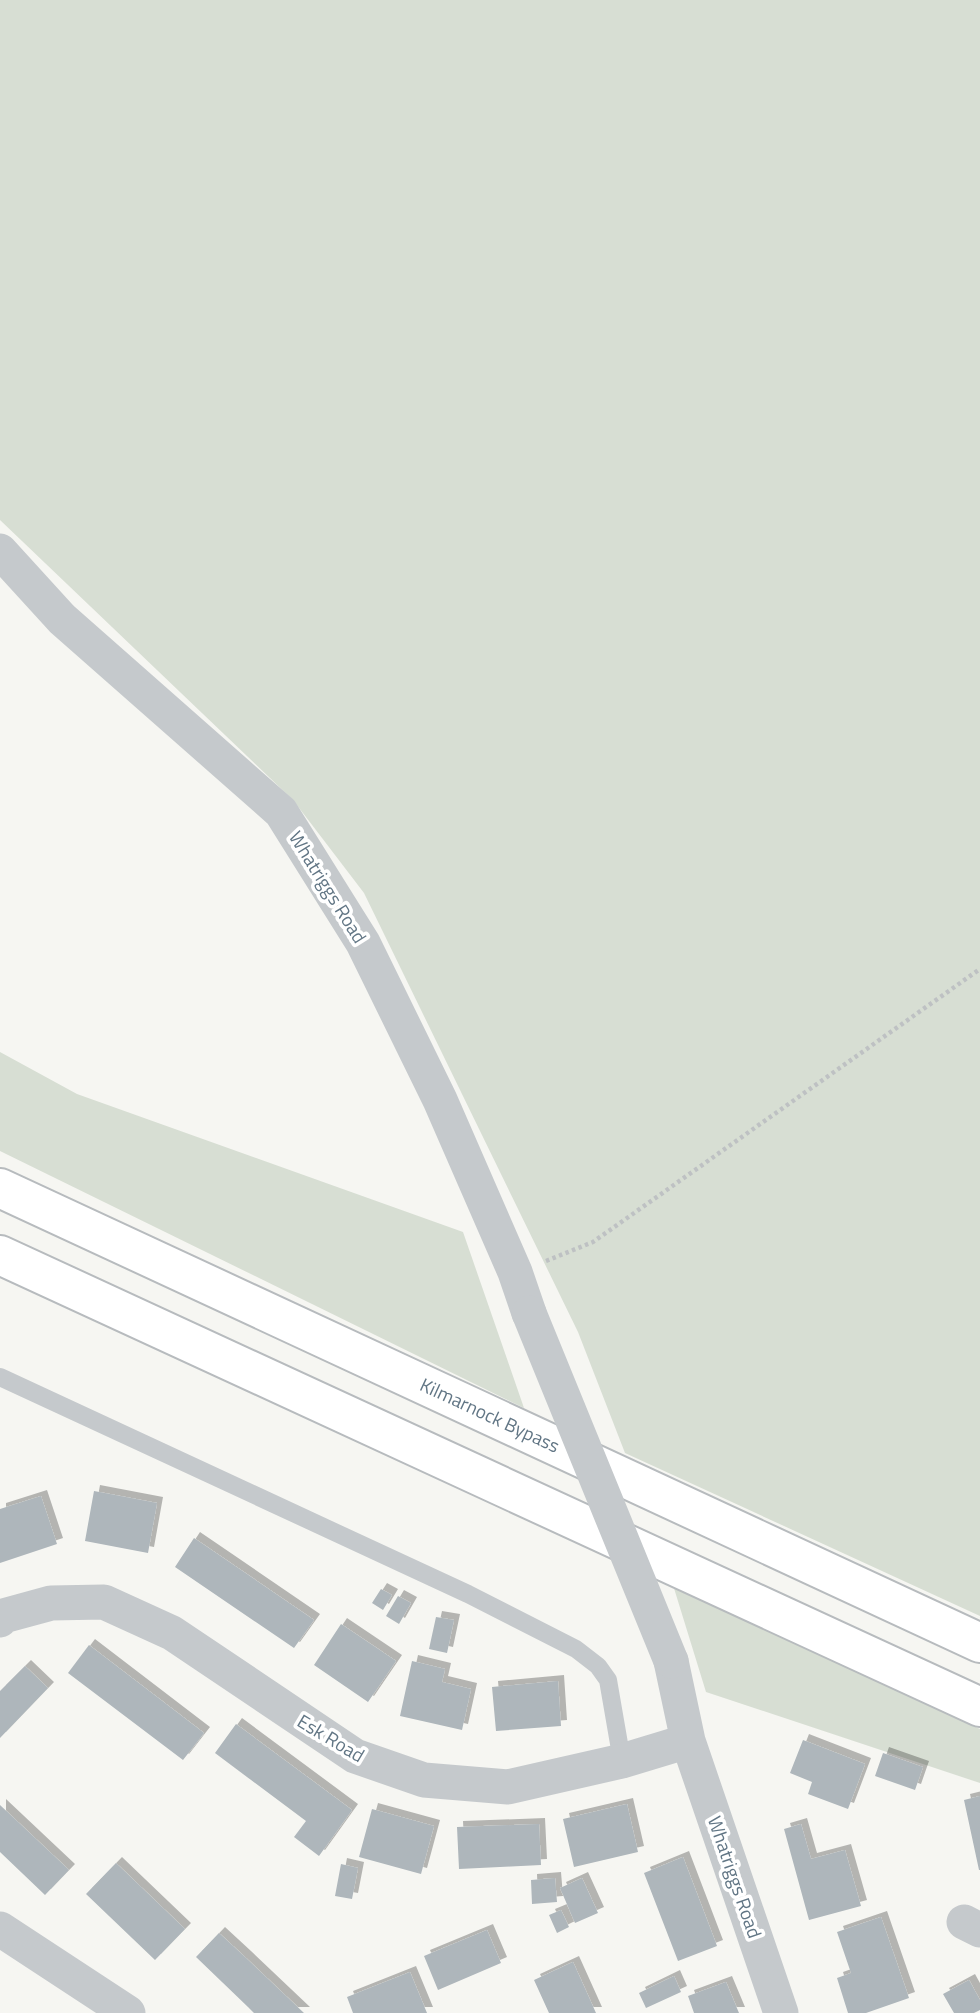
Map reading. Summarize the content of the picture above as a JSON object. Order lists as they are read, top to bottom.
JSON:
{
  "streets": {
    "highway": ["Kilmarnock Bypass"],
    "street": ["Whatriggs Road", "Esk Road"]
  },
  "crossings": [
    ["Whatriggs Road", "Esk Road"]
  ]
}
